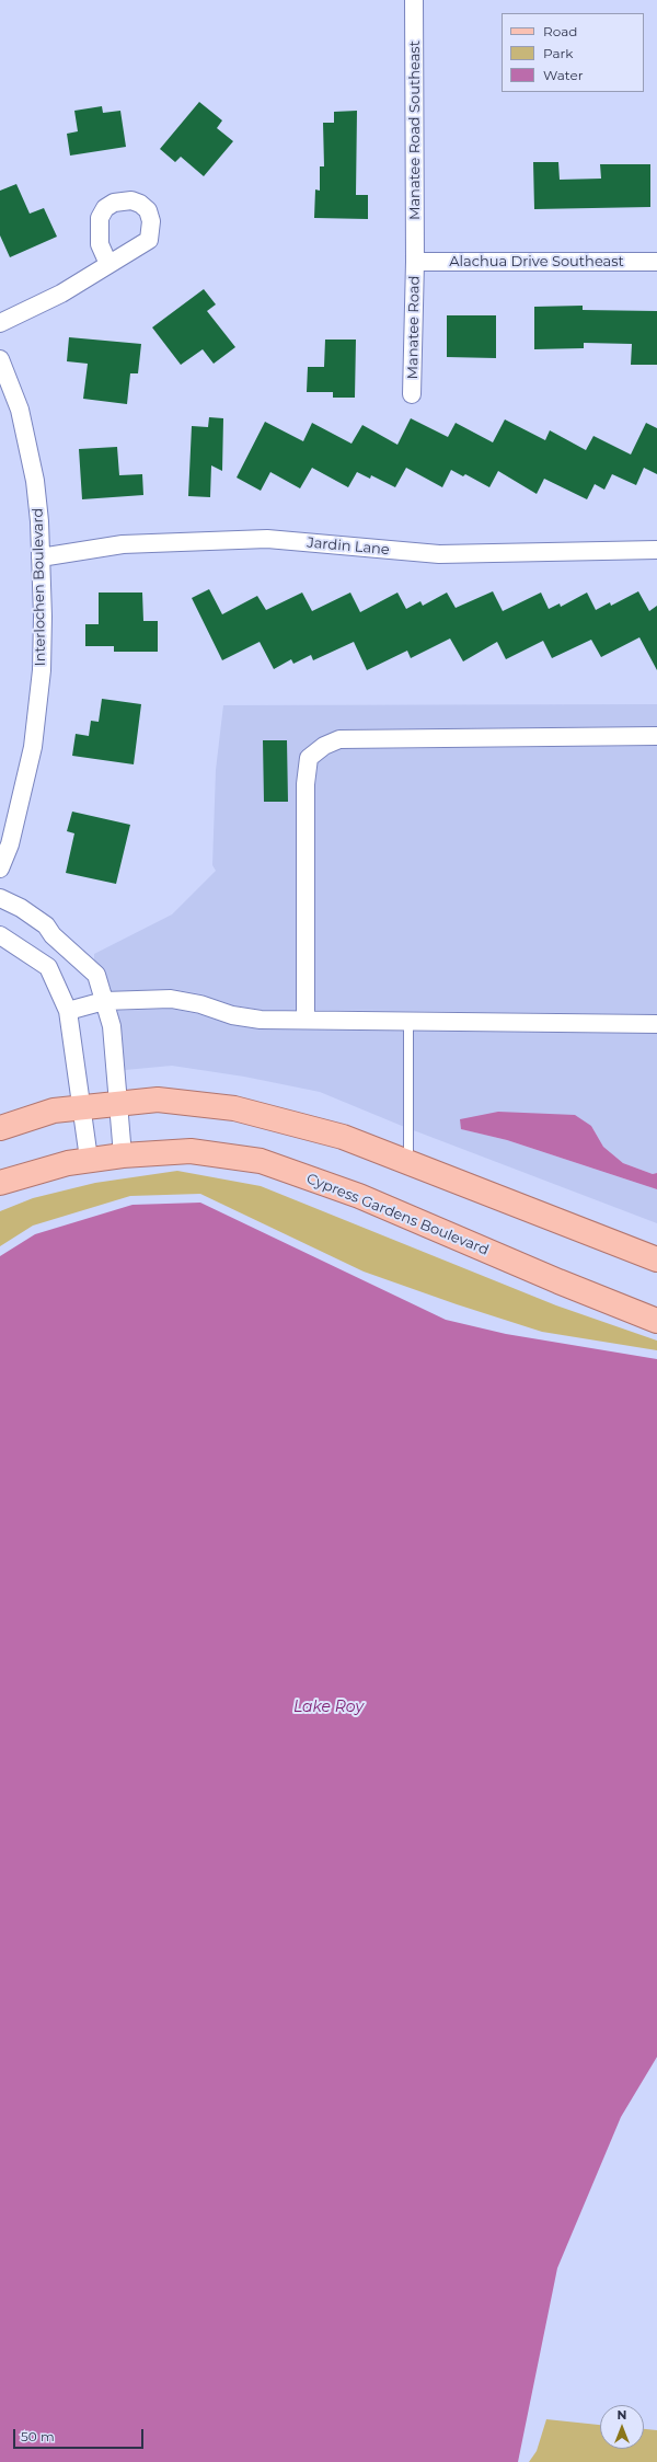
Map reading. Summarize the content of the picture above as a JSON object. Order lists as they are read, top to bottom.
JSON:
{
  "streets": {
    "main road": ["Cypress Gardens Boulevard"],
    "street": [
      "Manatee Road Southeast",
      "Alachua Drive Southeast",
      "Manatee Road",
      "Jardin Lane",
      "Interlochen Boulevard"
    ]
  },
  "crossings": [
    ["Manatee Road Southeast", "Alachua Drive Southeast"],
    ["Manatee Road Southeast", "Manatee Road"],
    ["Alachua Drive Southeast", "Manatee Road"],
    ["Jardin Lane", "Interlochen Boulevard"]
  ],
  "water": ["Lake Roy"],
  "legend": ["Road", "Park", "Water"],
  "scale_bar": "50 m",
  "north": "top"
}
